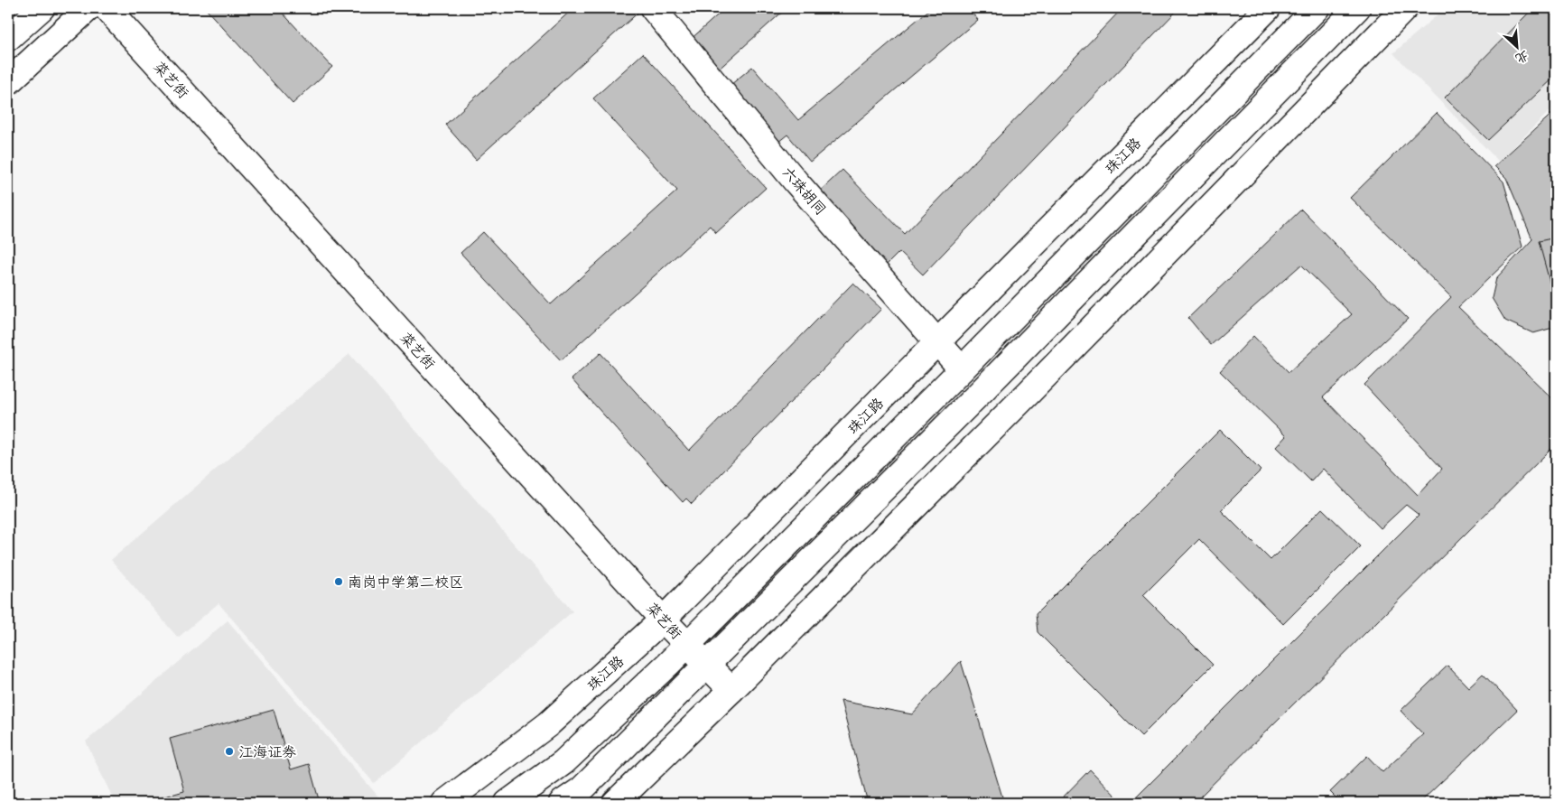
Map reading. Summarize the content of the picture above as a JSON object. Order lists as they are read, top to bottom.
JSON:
{
  "streets": {
    "main road": ["菜艺街", "珠江路", "六珠胡同"]
  },
  "crossings": [
    ["菜艺街", "珠江路"],
    ["珠江路", "六珠胡同"]
  ],
  "places": ["南岗中学第二校区", "江海证券"],
  "north": "bottom right"
}
